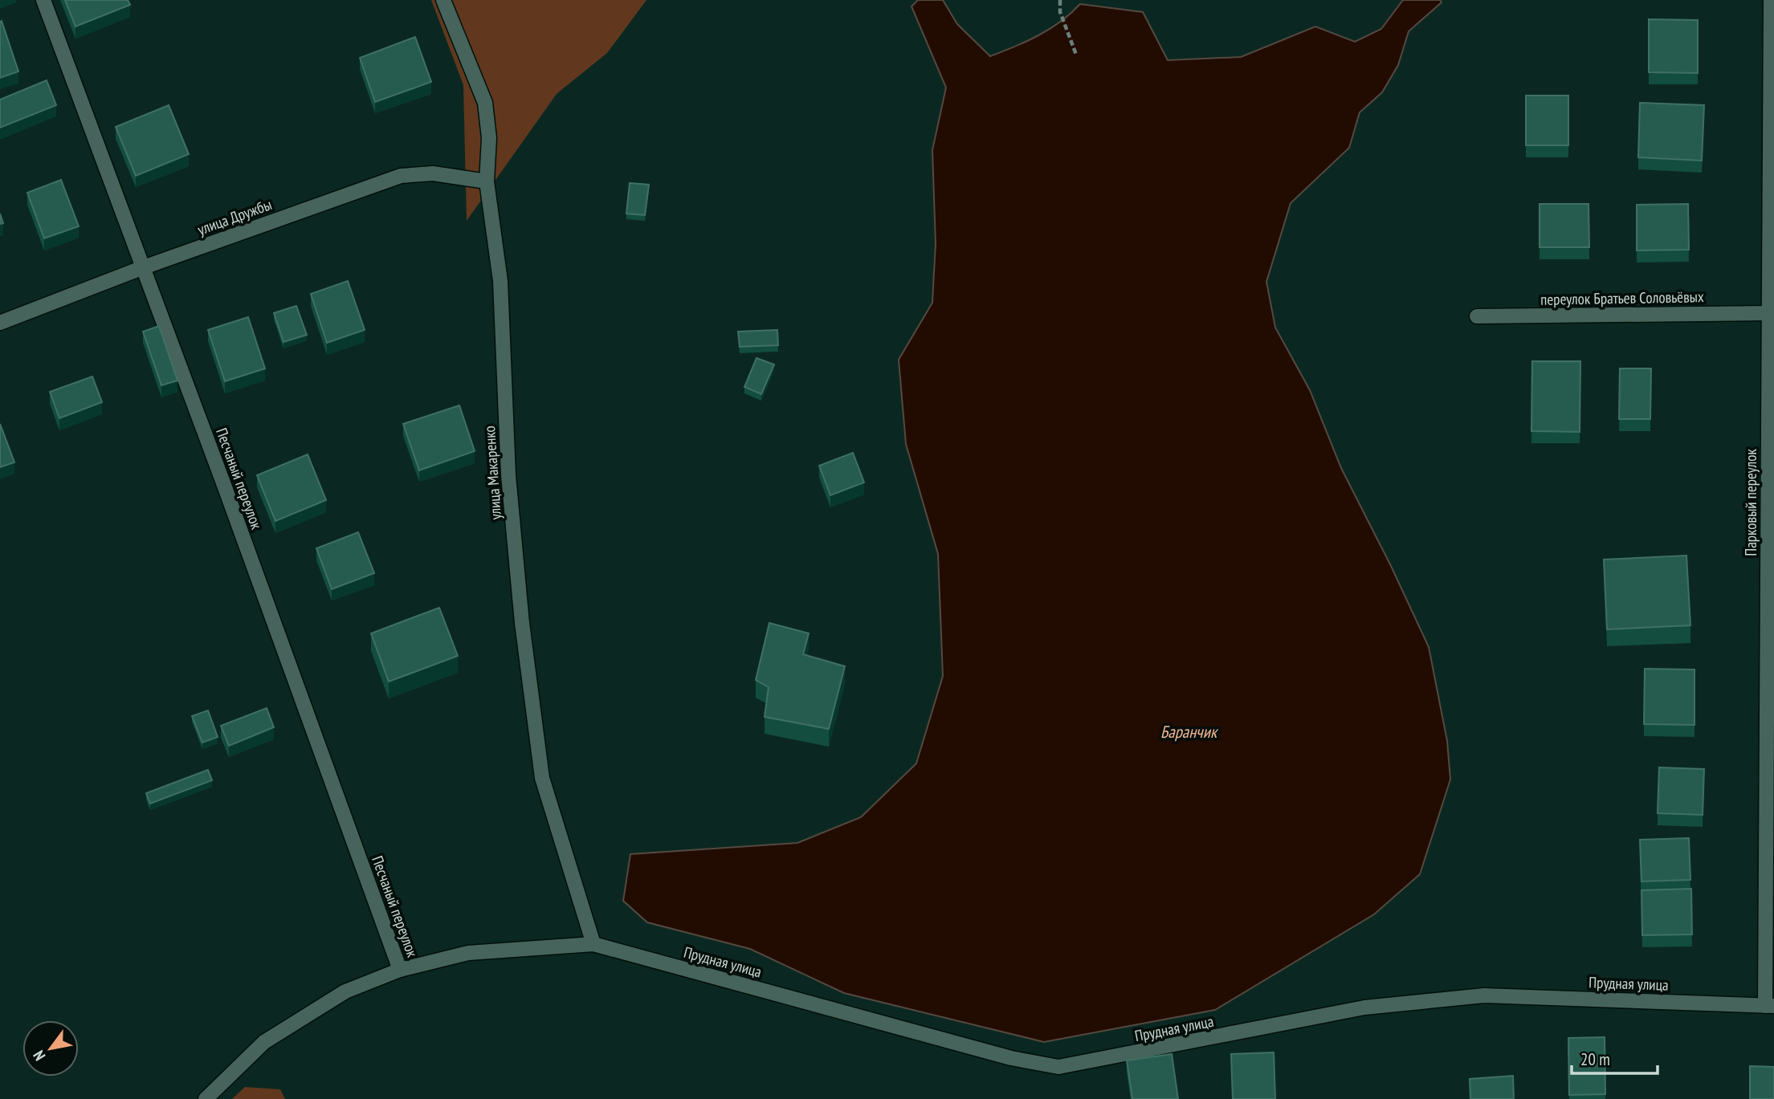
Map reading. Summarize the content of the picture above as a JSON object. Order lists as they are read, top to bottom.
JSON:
{
  "streets": {
    "street": [
      "улица Дружбы",
      "переулок Братьев Соловьёвых",
      "улица Макаренко",
      "Песчаный переулок",
      "Парковый переулок",
      "Прудная улица"
    ]
  },
  "crossings": [
    ["улица Дружбы", "улица Макаренко"],
    ["улица Дружбы", "Песчаный переулок"],
    ["переулок Братьев Соловьёвых", "Парковый переулок"],
    ["улица Макаренко", "Прудная улица"],
    ["Песчаный переулок", "Прудная улица"],
    ["Парковый переулок", "Прудная улица"]
  ],
  "water": ["Баранчик"],
  "scale_bar": "20 m",
  "north": "bottom left"
}
